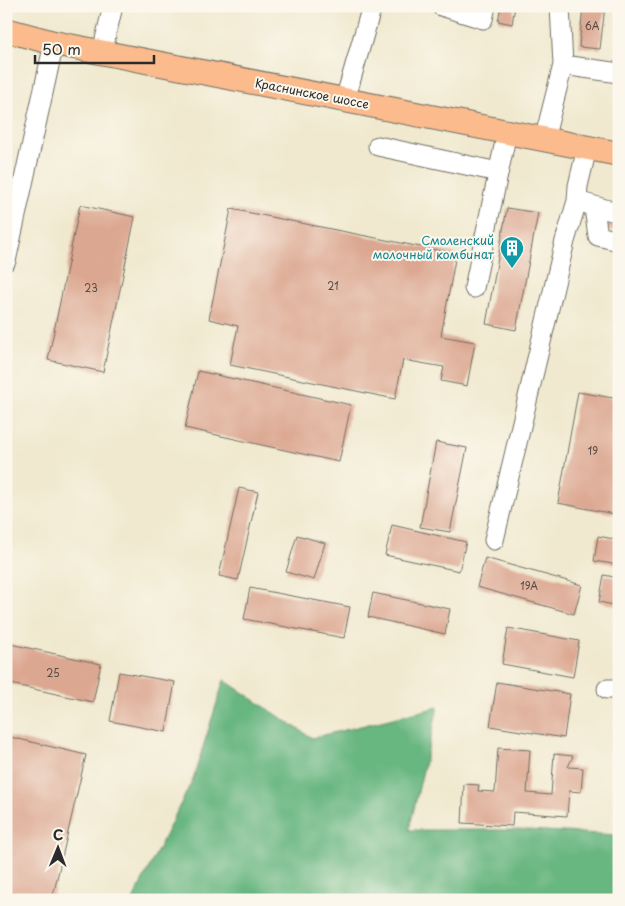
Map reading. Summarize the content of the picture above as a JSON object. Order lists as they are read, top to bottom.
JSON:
{
  "streets": {
    "main road": ["Краснинское шоссе"]
  },
  "places": {
    "building": ["Смоленский молочный комбинат"]
  },
  "house_numbers": [
    "6А",
    "21",
    "23",
    "19",
    "19А",
    "25"
  ],
  "scale_bar": "50 m",
  "north": "top"
}
